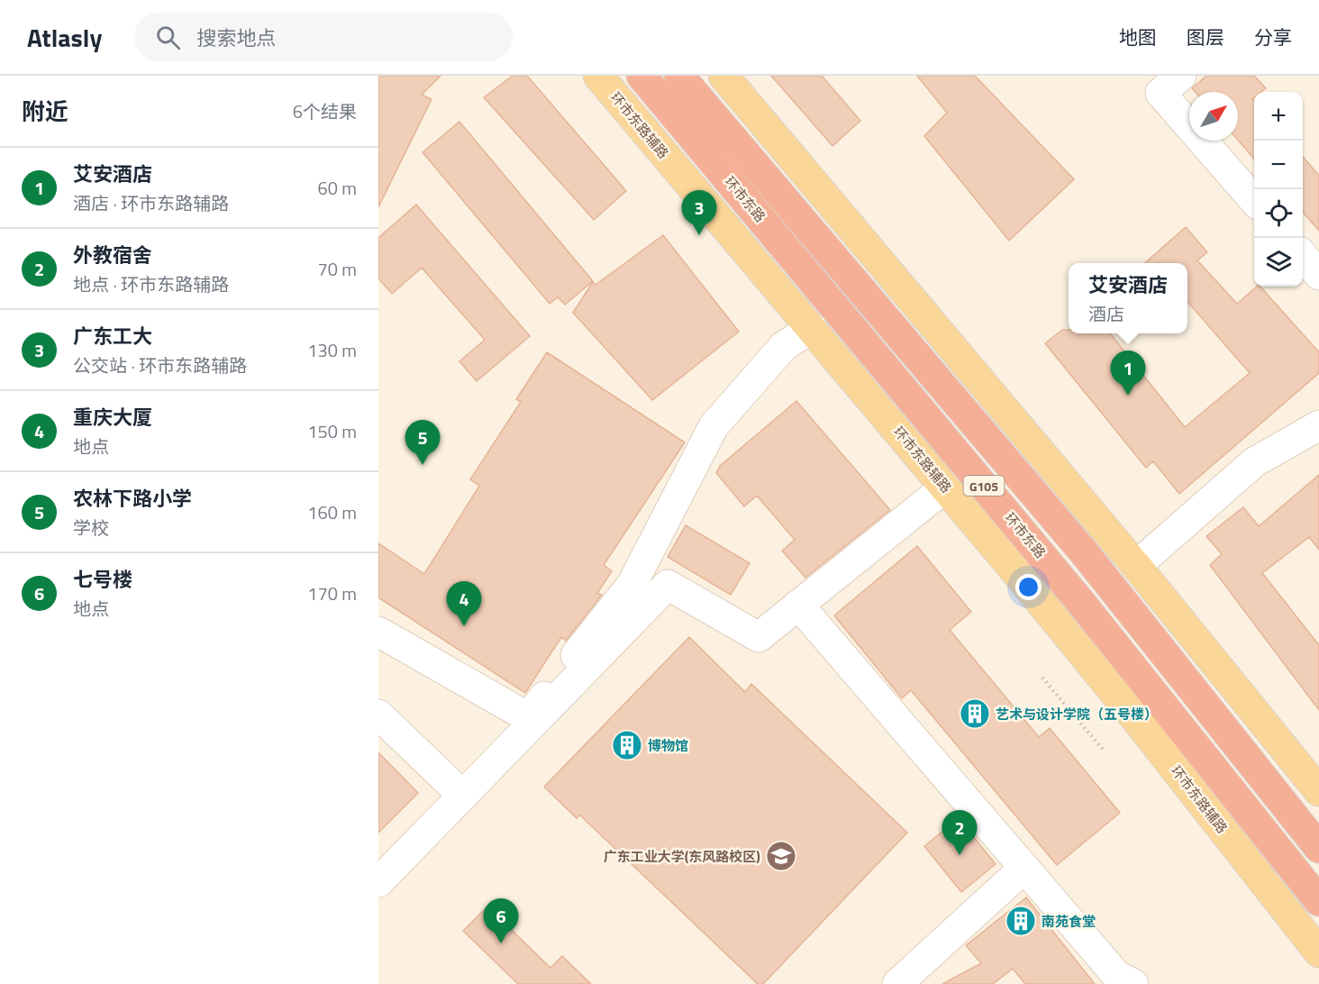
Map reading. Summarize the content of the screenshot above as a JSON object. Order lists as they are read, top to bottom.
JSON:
{
  "streets": {
    "highway": ["环市东路", "G105"],
    "main road": ["环市东路辅路"]
  },
  "places": {
    "building": ["艺术与设计学院（五号楼）", "博物馆", "南苑食堂"],
    "school or university": ["广东工业大学(东风路校区)"]
  },
  "north": "top right",
  "page": {
    "header": "Atlasly",
    "search": "搜索地点",
    "nav": ["地图", "图层", "分享"],
    "heading": ["附近", "6个结果"],
    "map_buttons": ["+", "−"],
    "list": [
      {
        "mark": "1",
        "name": "艾安酒店",
        "note": "酒店 · 环市东路辅路",
        "value": "60 m"
      },
      {
        "mark": "2",
        "name": "外教宿舍",
        "note": "地点 · 环市东路辅路",
        "value": "70 m"
      },
      {
        "mark": "3",
        "name": "广东工大",
        "note": "公交站 · 环市东路辅路",
        "value": "130 m"
      },
      {
        "mark": "4",
        "name": "重庆大厦",
        "note": "地点",
        "value": "150 m"
      },
      {
        "mark": "5",
        "name": "农林下路小学",
        "note": "学校",
        "value": "160 m"
      },
      {
        "mark": "6",
        "name": "七号楼",
        "note": "地点",
        "value": "170 m"
      }
    ],
    "pins": [
      "3",
      "1",
      "5",
      "4",
      "2",
      "6"
    ],
    "popup": ["艾安酒店", "酒店"]
  }
}
